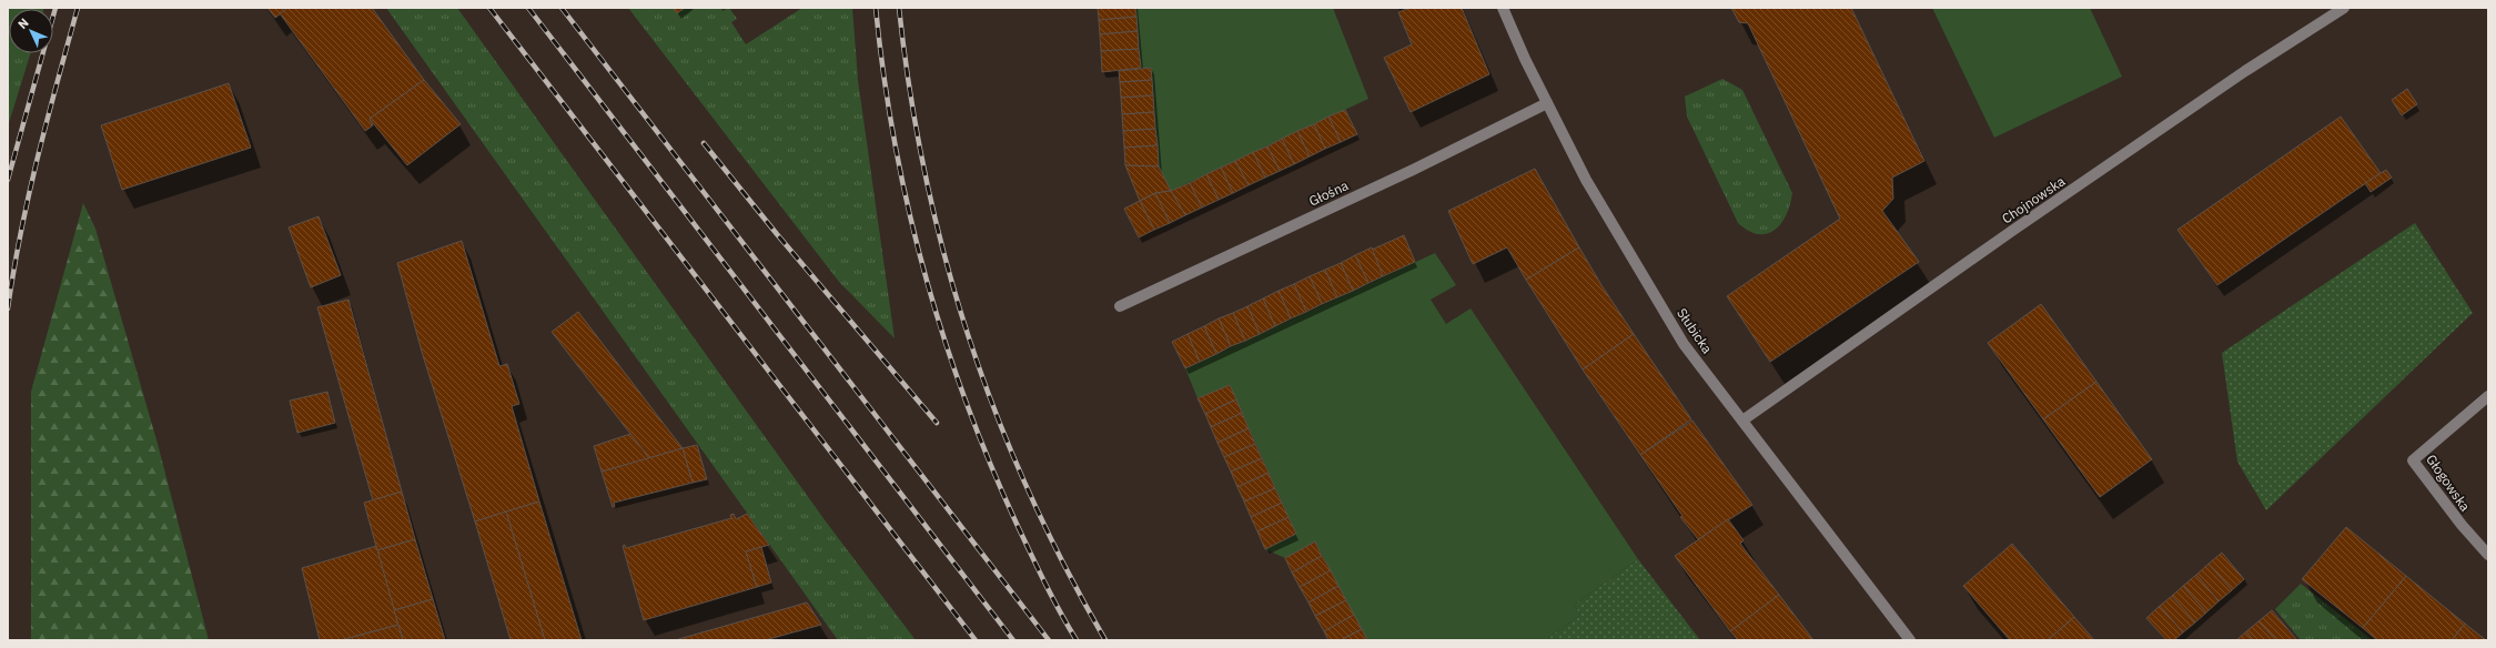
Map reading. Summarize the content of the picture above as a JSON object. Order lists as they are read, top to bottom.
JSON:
{
  "streets": {
    "street": [
      "Głośna",
      "Chojnowska",
      "Słubicka",
      "Głogowska"
    ]
  },
  "crossings": [
    ["Głośna", "Słubicka"],
    ["Chojnowska", "Słubicka"]
  ],
  "north": "top left"
}
